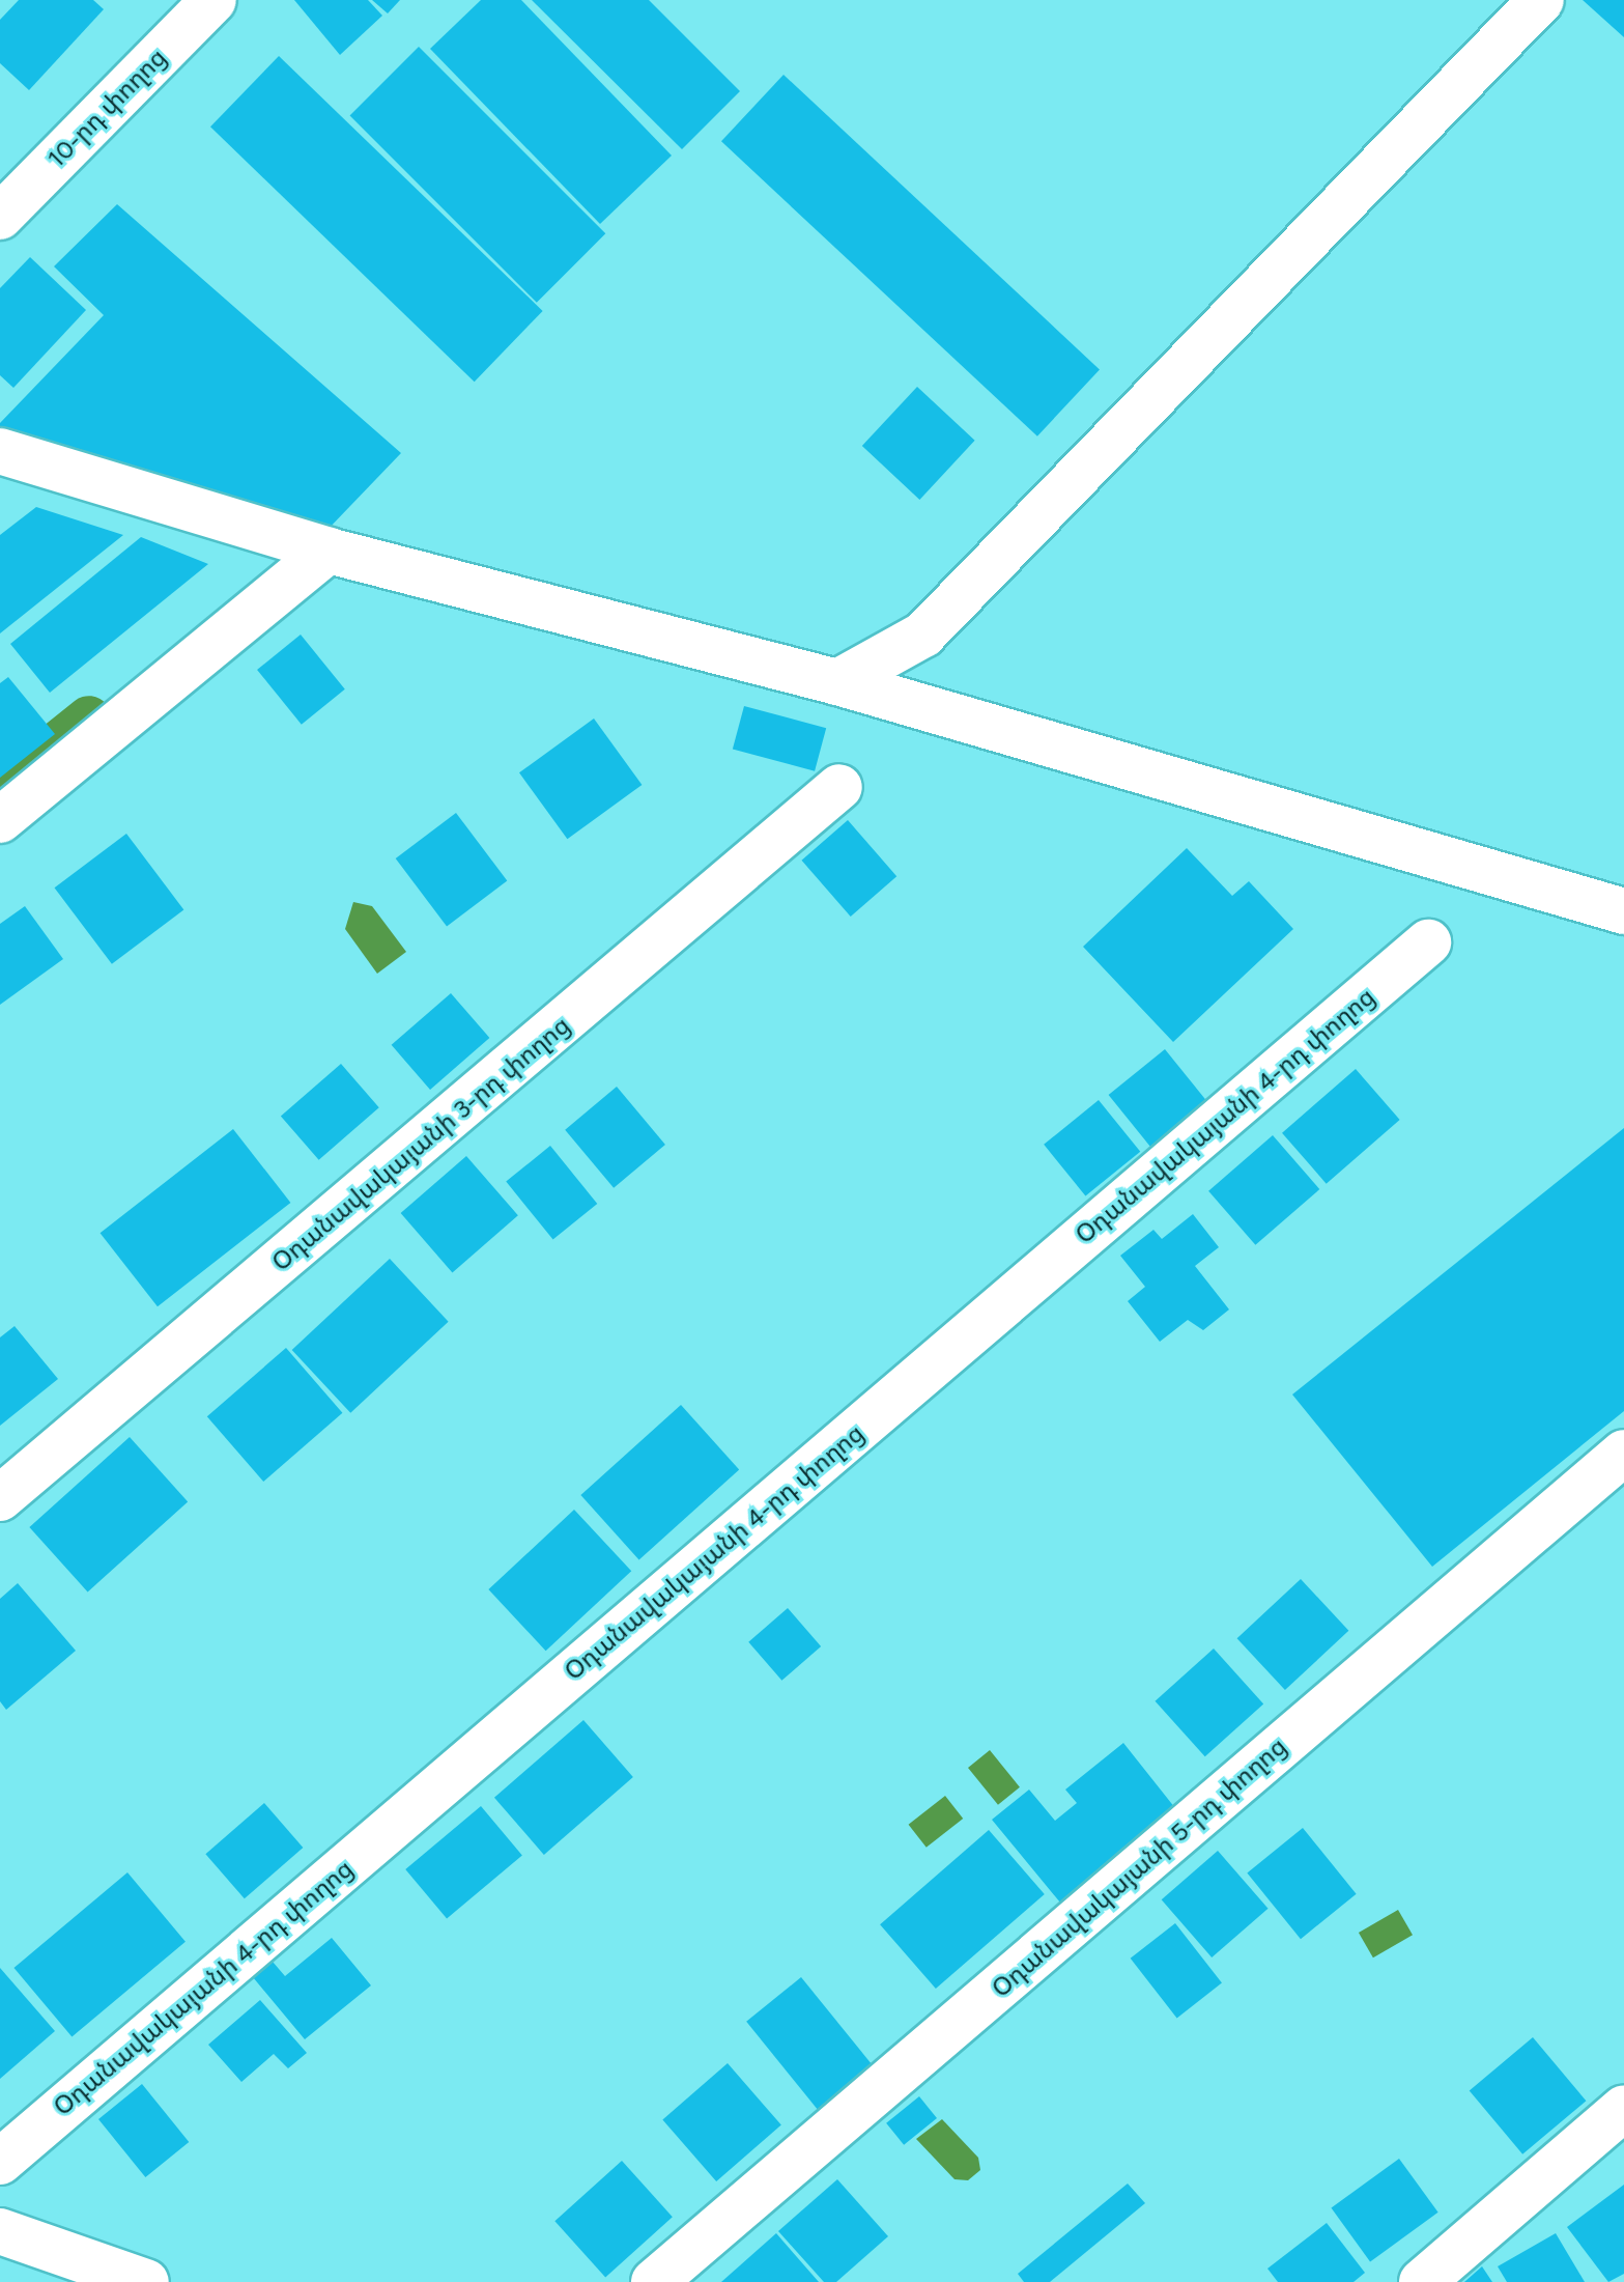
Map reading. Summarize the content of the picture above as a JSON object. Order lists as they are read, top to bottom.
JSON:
{
  "streets": {
    "street": [
      "10-րդ փողոց",
      "Օդանավակայանի 4-րդ փողոց",
      "Օդանավակայանի 3-րդ փողոց",
      "Օդանավակայանի 5-րդ փողոց"
    ]
  }
}
